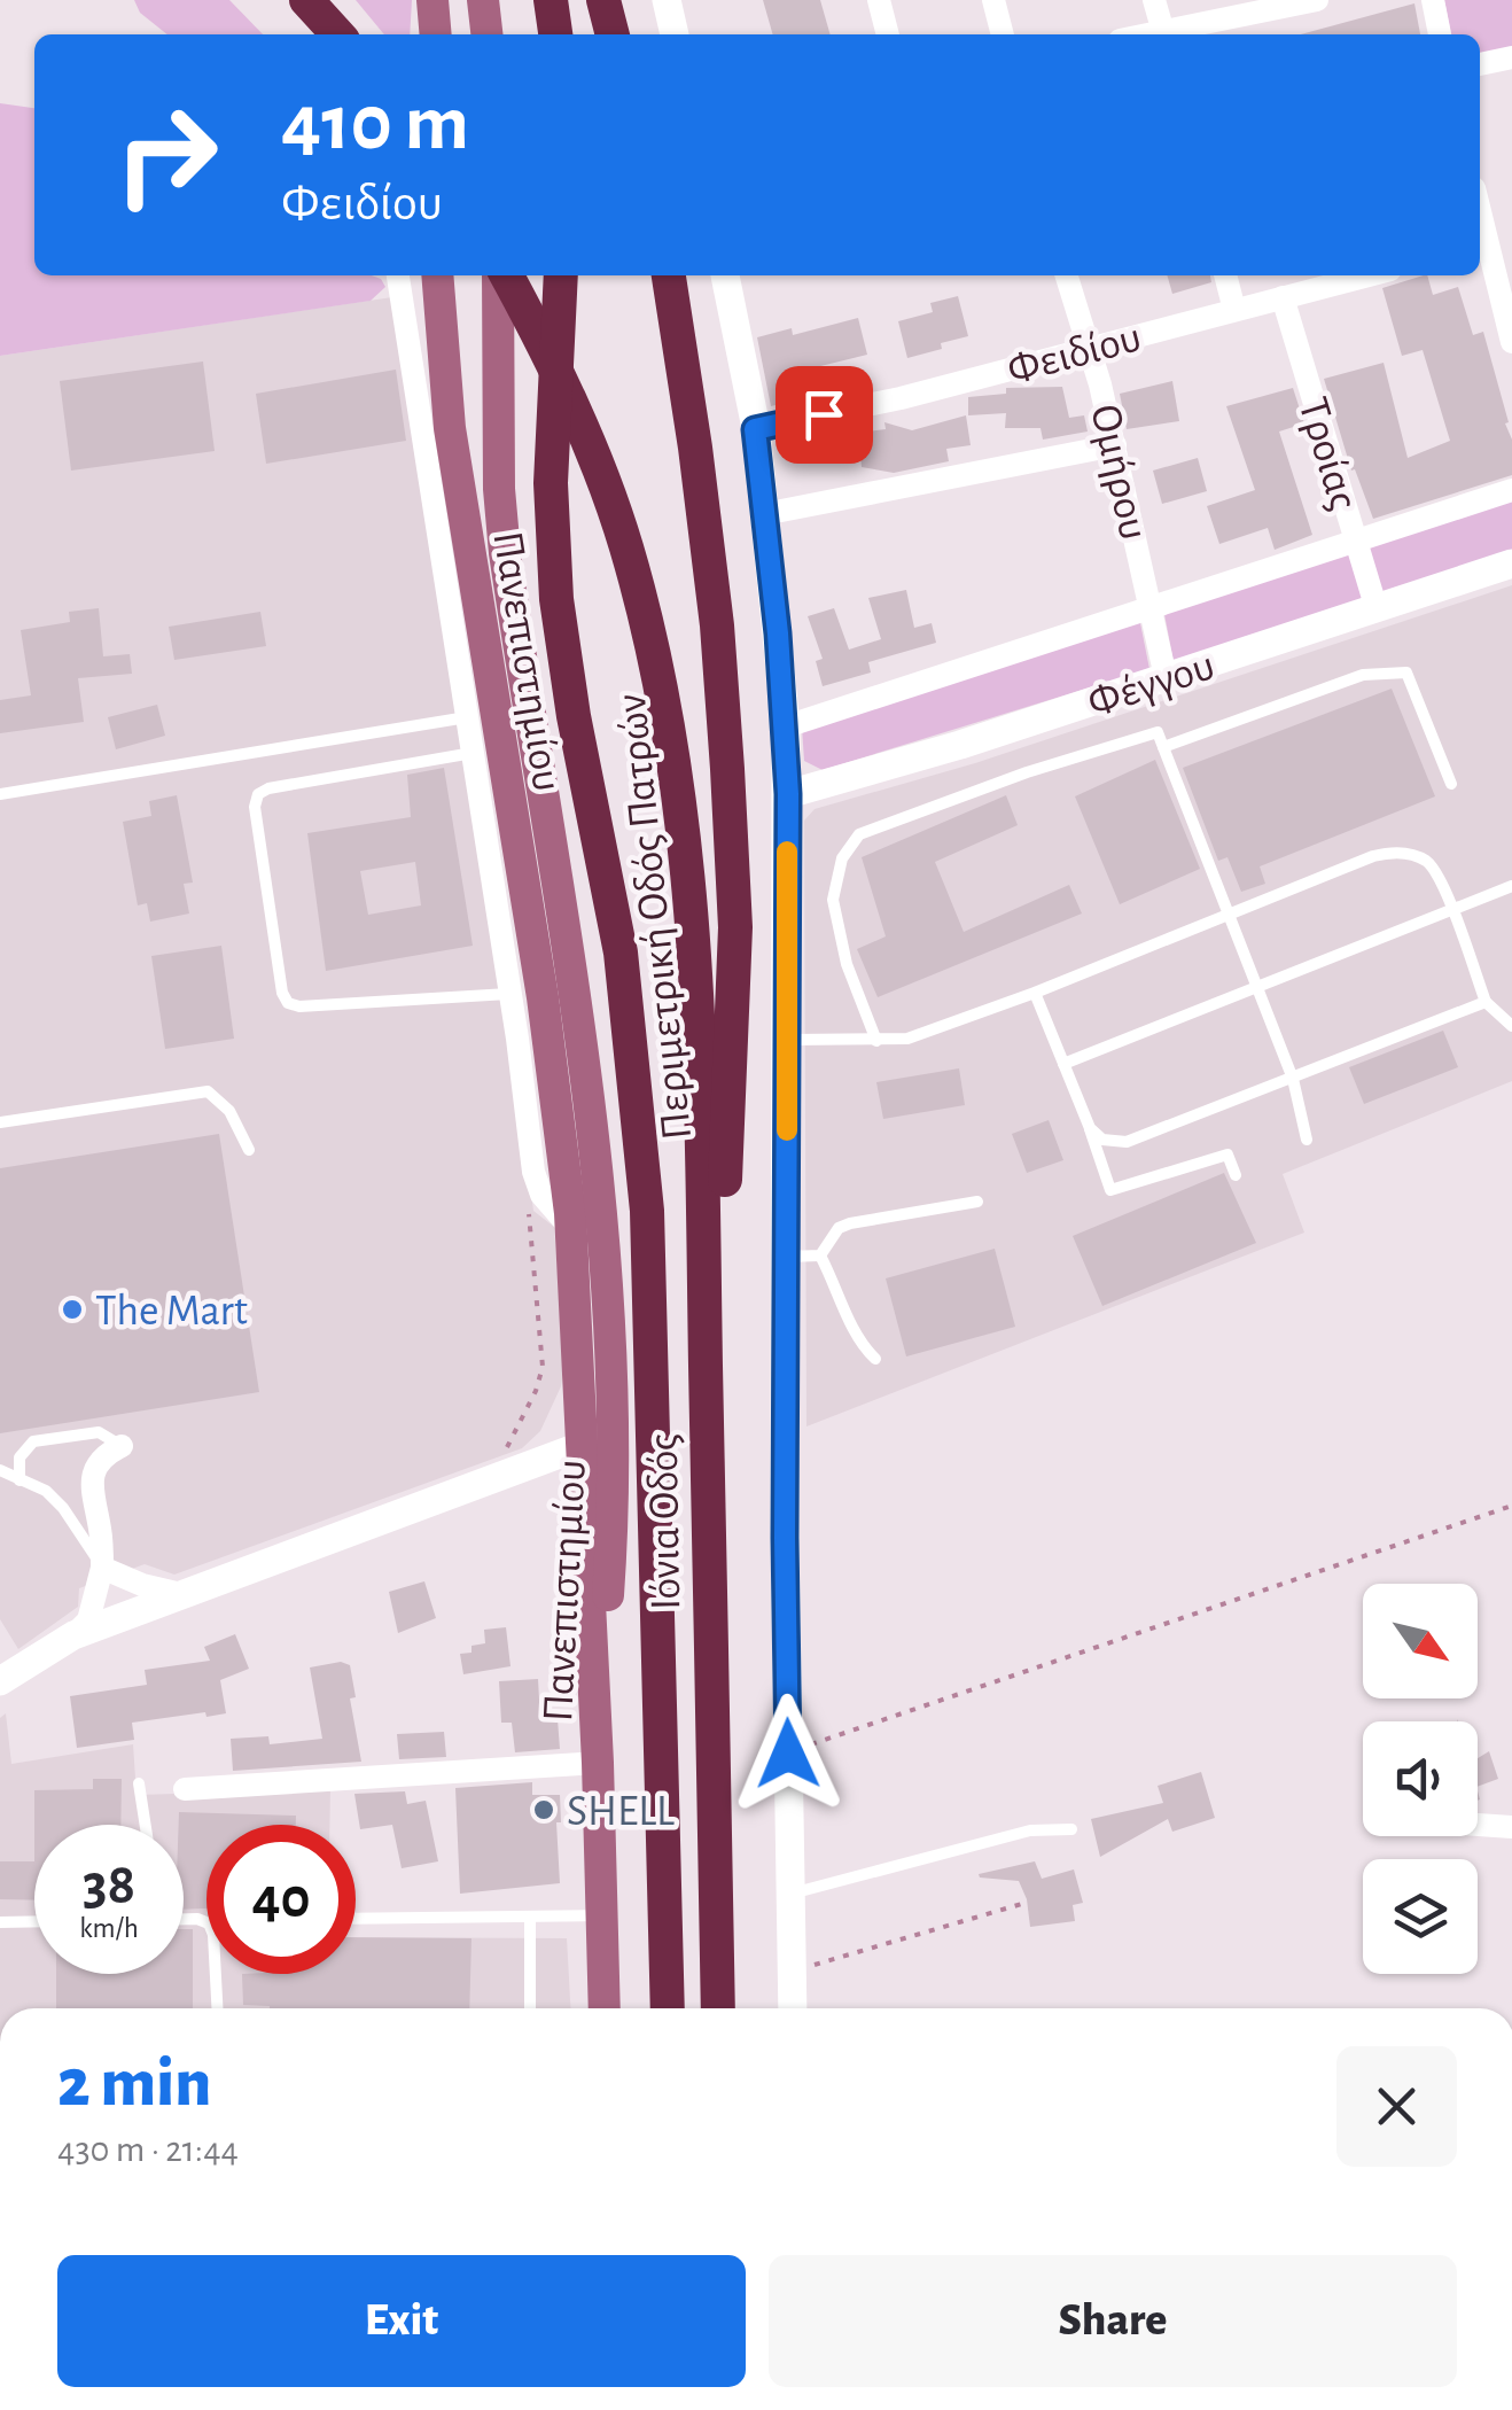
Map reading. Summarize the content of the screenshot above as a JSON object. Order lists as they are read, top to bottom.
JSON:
{
  "streets": {
    "highway": ["Περιμετρική Οδός Πατρών", "Ιόνια Οδός"],
    "main road": ["Πανεπιστημίου"],
    "street": [
      "Φειδίου",
      "Τροίας",
      "Ομήρου",
      "Φέγγου"
    ]
  },
  "crossings": [
    ["Φειδίου", "Τροίας"],
    ["Φειδίου", "Ομήρου"],
    ["Τροίας", "Φέγγου"],
    ["Ομήρου", "Φέγγου"],
    ["Περιμετρική Οδός Πατρών", "Ιόνια Οδός"]
  ],
  "places": ["The Mart", "SHELL"],
  "north": "bottom right",
  "page": {
    "turn": ["410 m", "Φειδίου"],
    "speed": "38 km/h",
    "limit": "40",
    "heading": ["2 min", "430 m · 21:44"],
    "buttons": ["Exit", "Share"]
  }
}
